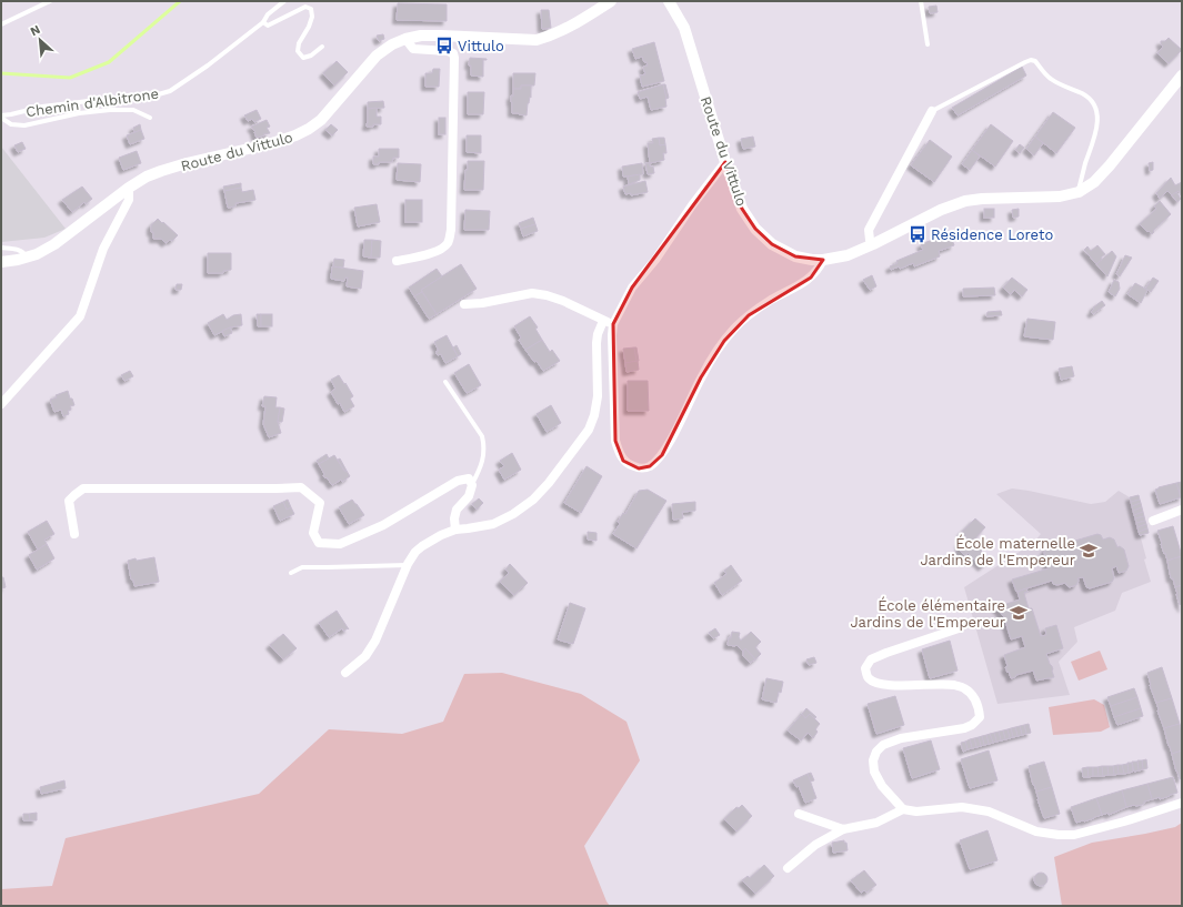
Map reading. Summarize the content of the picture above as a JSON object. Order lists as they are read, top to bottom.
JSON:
{
  "streets": {
    "street": ["Route du Vittulo"],
    "lane": ["Chemin d'Albitrone"]
  },
  "places": {
    "bus stop": ["Vittulo", "Résidence Loreto"],
    "school or university": ["École maternelle Jardins de l'Empereur", "École élémentaire Jardins de l'Empereur"]
  },
  "north": "top left"
}
